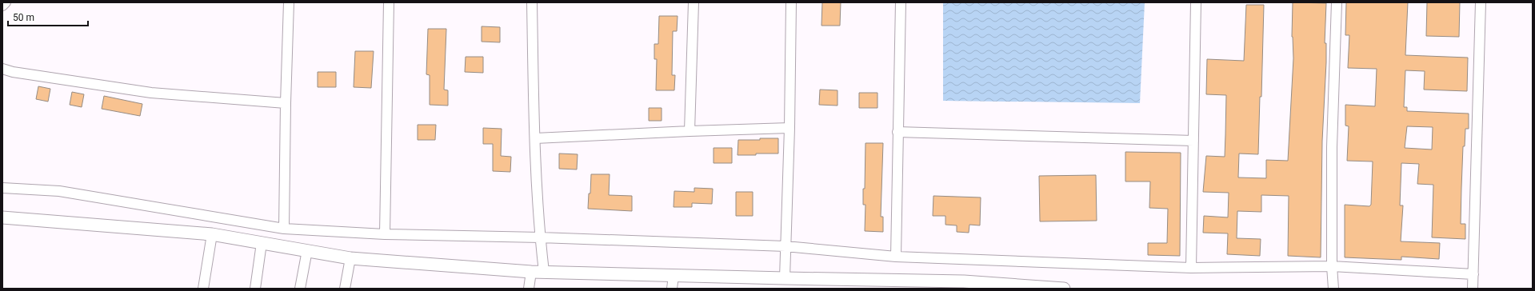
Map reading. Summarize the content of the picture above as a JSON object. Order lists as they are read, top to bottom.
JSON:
{
  "scale_bar": "50 m"
}
